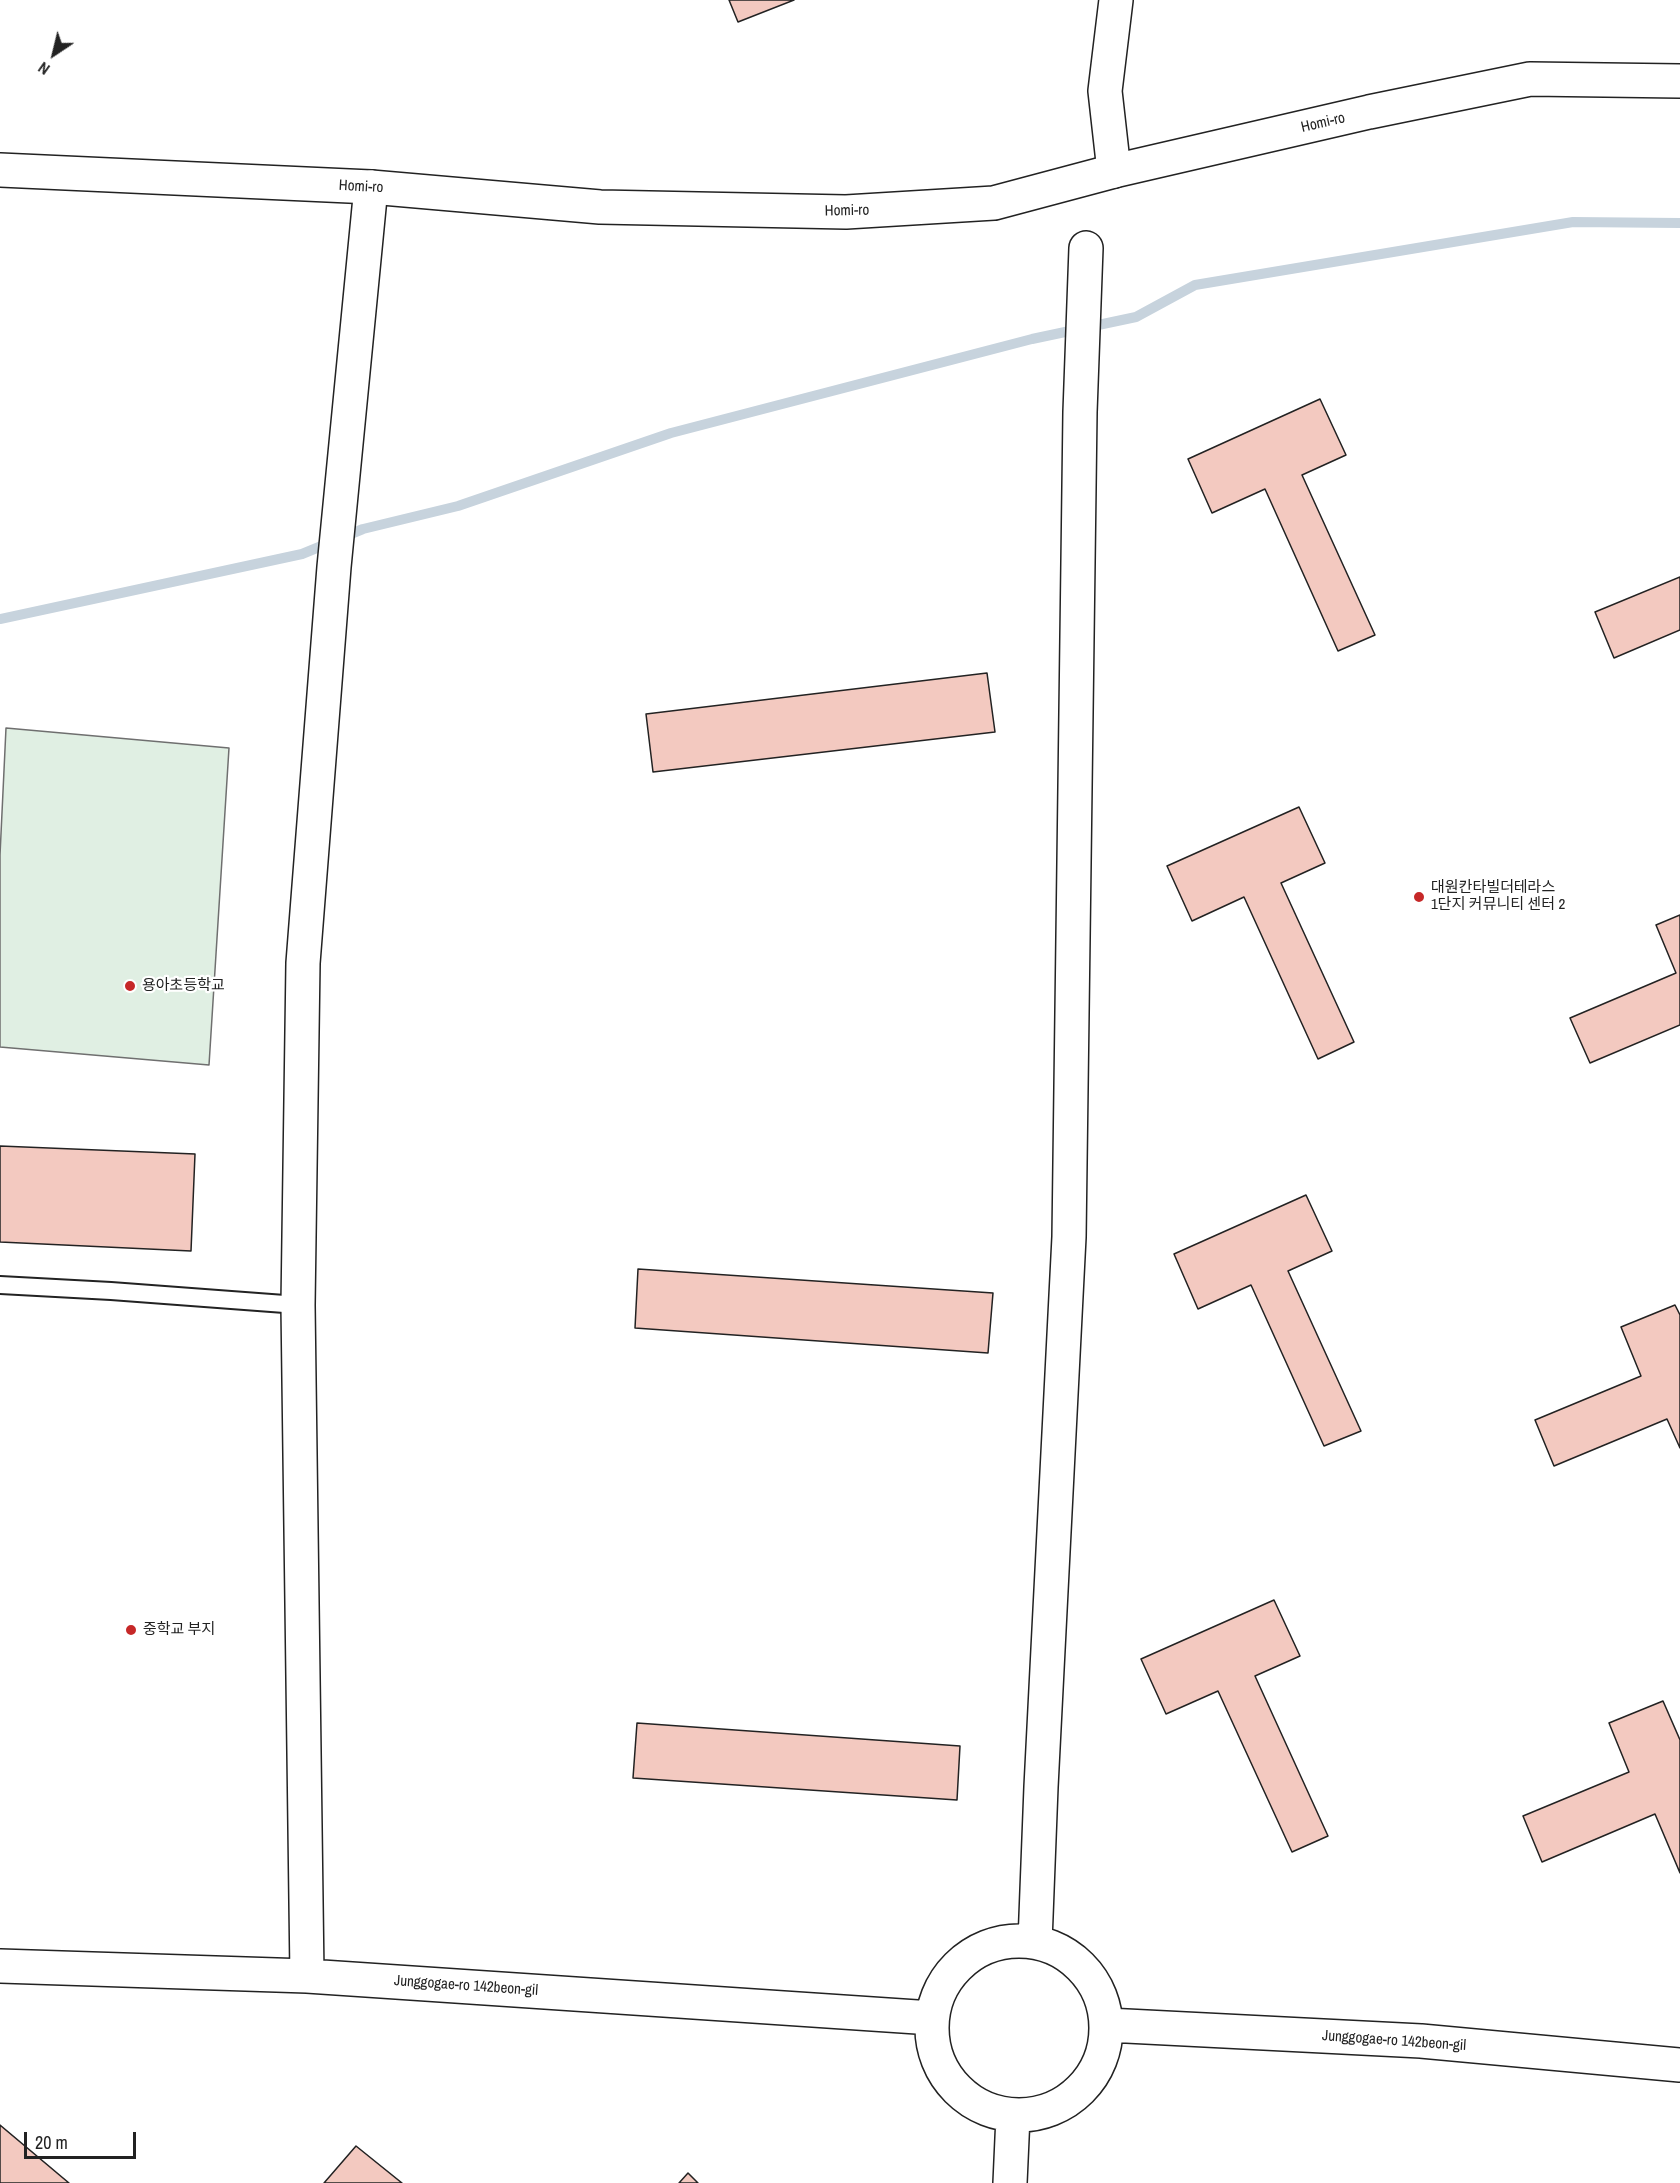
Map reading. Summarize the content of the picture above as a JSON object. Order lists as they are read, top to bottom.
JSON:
{
  "streets": {
    "street": ["Homi-ro", "Junggogae-ro 142beon-gil"]
  },
  "places": ["대원칸타빌더테라스 1단지 커뮤니티 센터 2", "용아초등학교", "중학교 부지"],
  "scale_bar": "20 m",
  "north": "bottom left"
}
